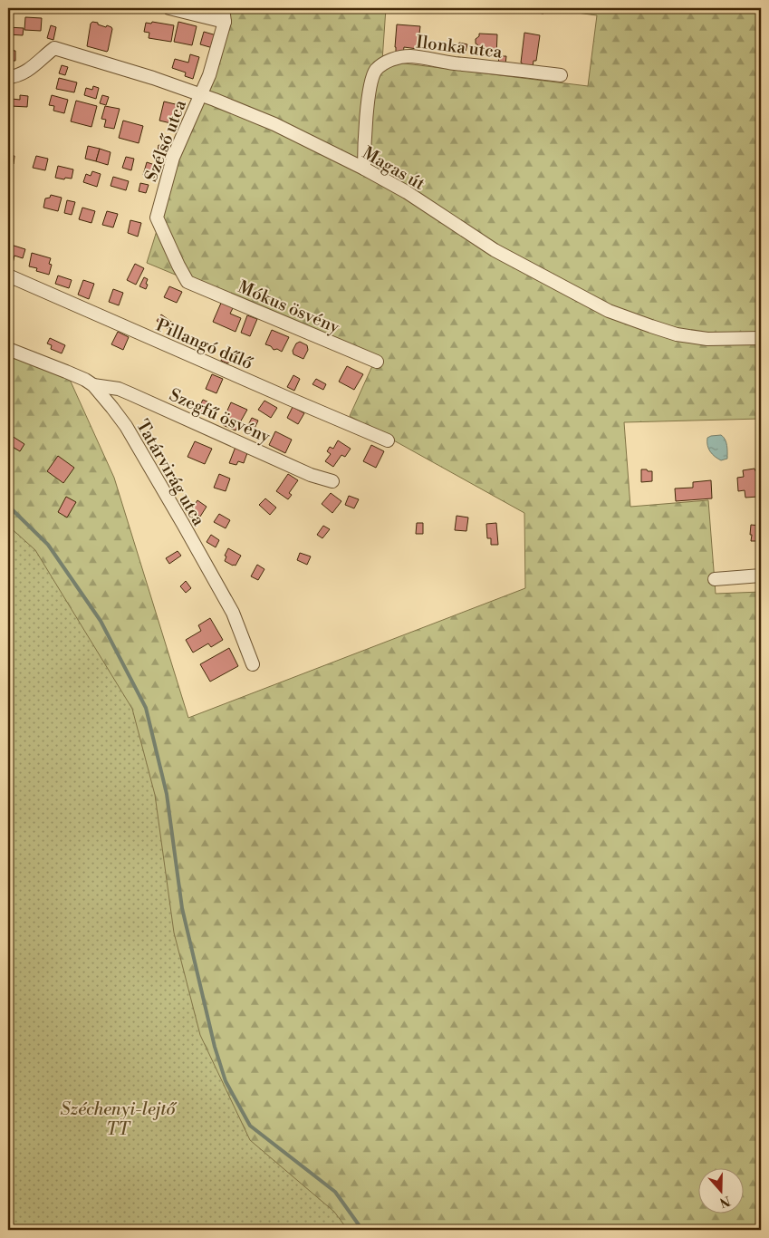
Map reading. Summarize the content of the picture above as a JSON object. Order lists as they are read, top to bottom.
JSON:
{
  "streets": {
    "street": [
      "Ilonka utca",
      "Szélső utca",
      "Magas út",
      "Mókus ösvény",
      "Pillangó dűlő",
      "Szegfű ösvény",
      "Tatárvirág utca"
    ]
  },
  "crossings": [
    ["Ilonka utca", "Magas út"],
    ["Szélső utca", "Magas út"],
    ["Szélső utca", "Mókus ösvény"],
    ["Szegfű ösvény", "Tatárvirág utca"]
  ],
  "parks": ["Széchenyi-lejtő TT"],
  "north": "bottom"
}
